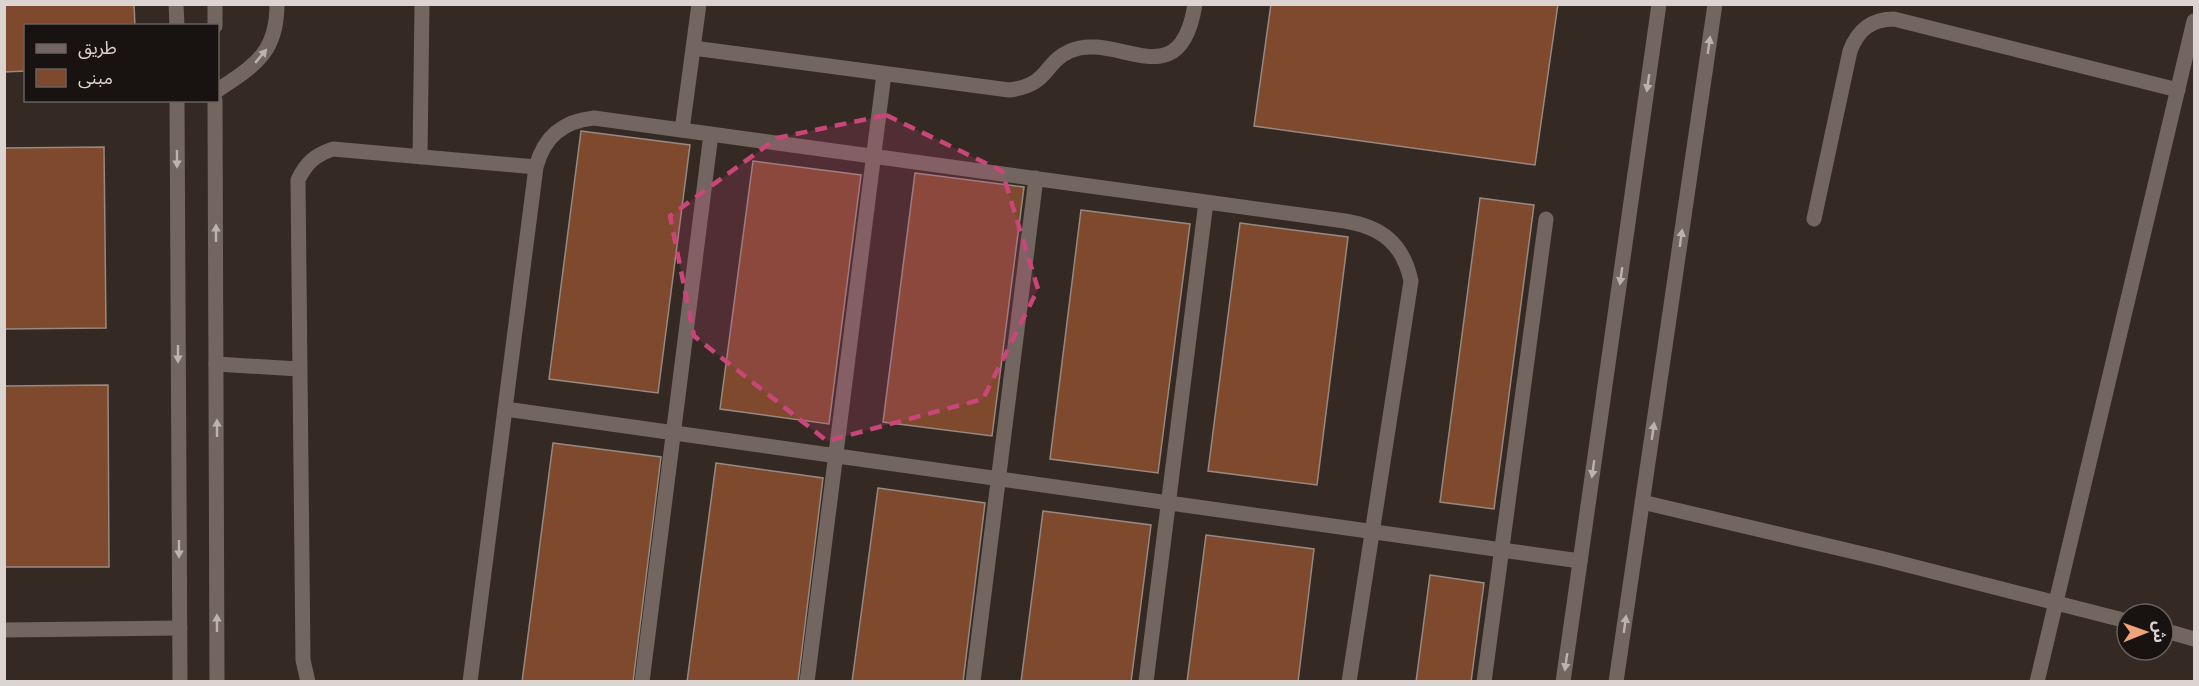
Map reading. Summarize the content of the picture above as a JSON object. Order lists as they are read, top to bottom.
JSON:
{
  "legend": ["طريق", "مبنى"],
  "north": "right"
}
